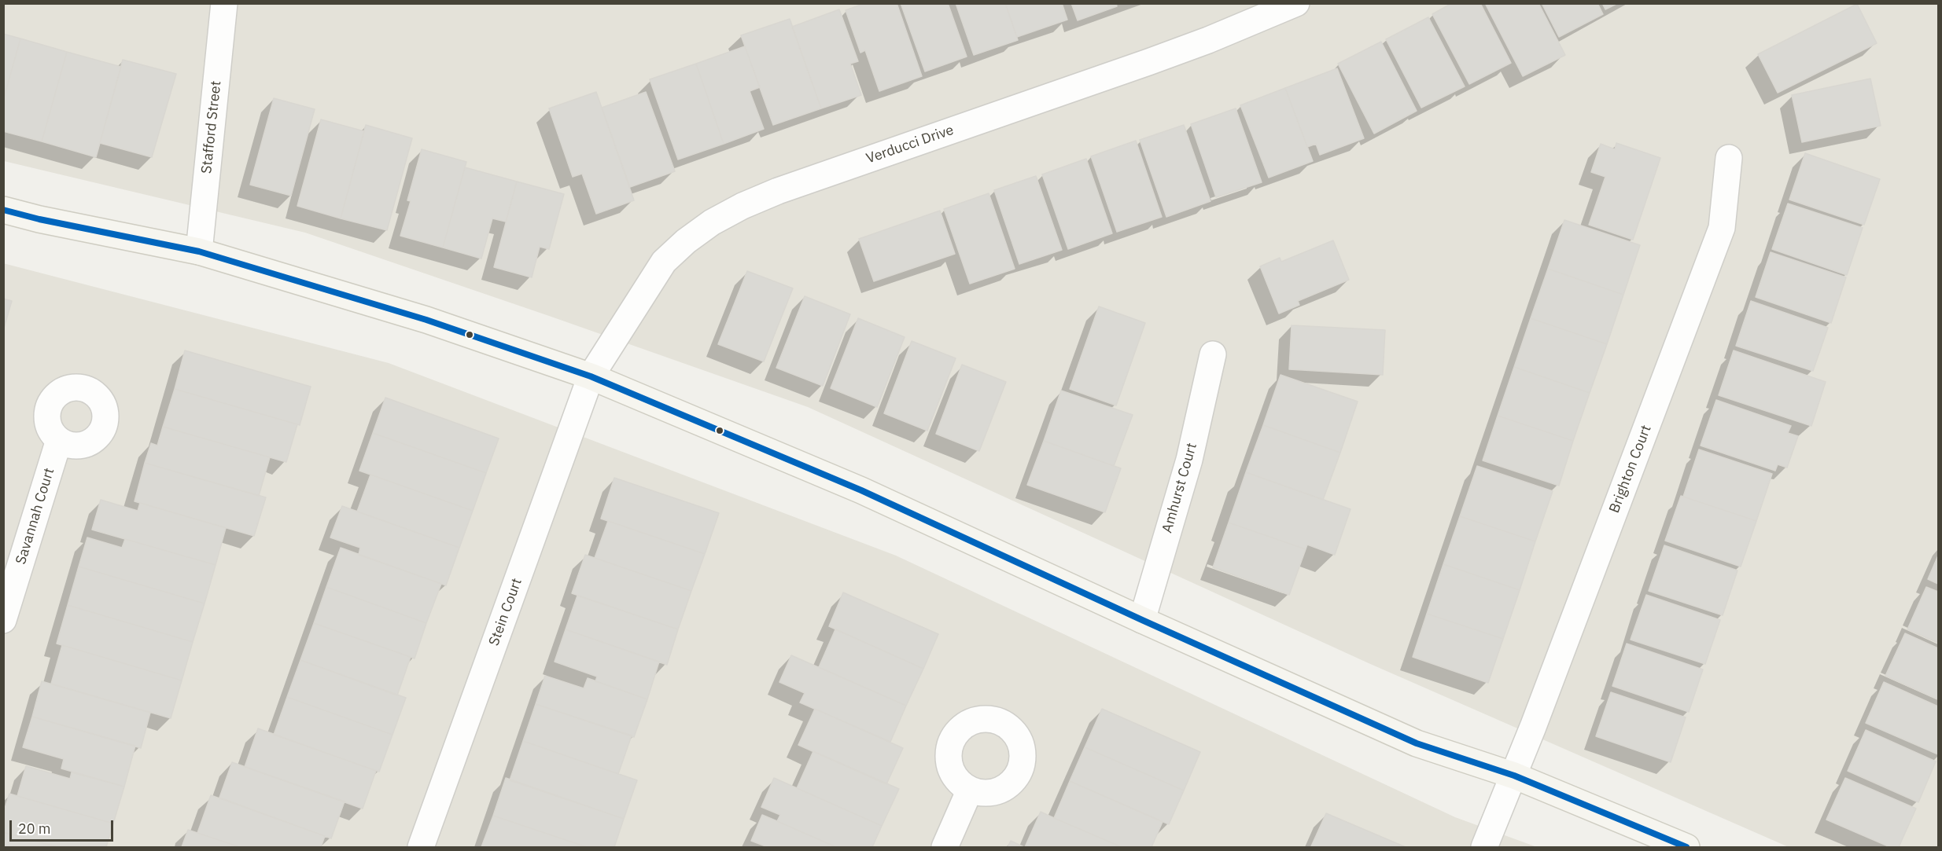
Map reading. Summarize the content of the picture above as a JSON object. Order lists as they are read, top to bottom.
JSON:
{
  "streets": {
    "street": [
      "Stafford Street",
      "Verducci Drive",
      "Brighton Court",
      "Amhurst Court",
      "Savannah Court",
      "Stein Court"
    ]
  },
  "crossings": [
    ["Verducci Drive", "Stein Court"]
  ],
  "scale_bar": "20 m"
}
